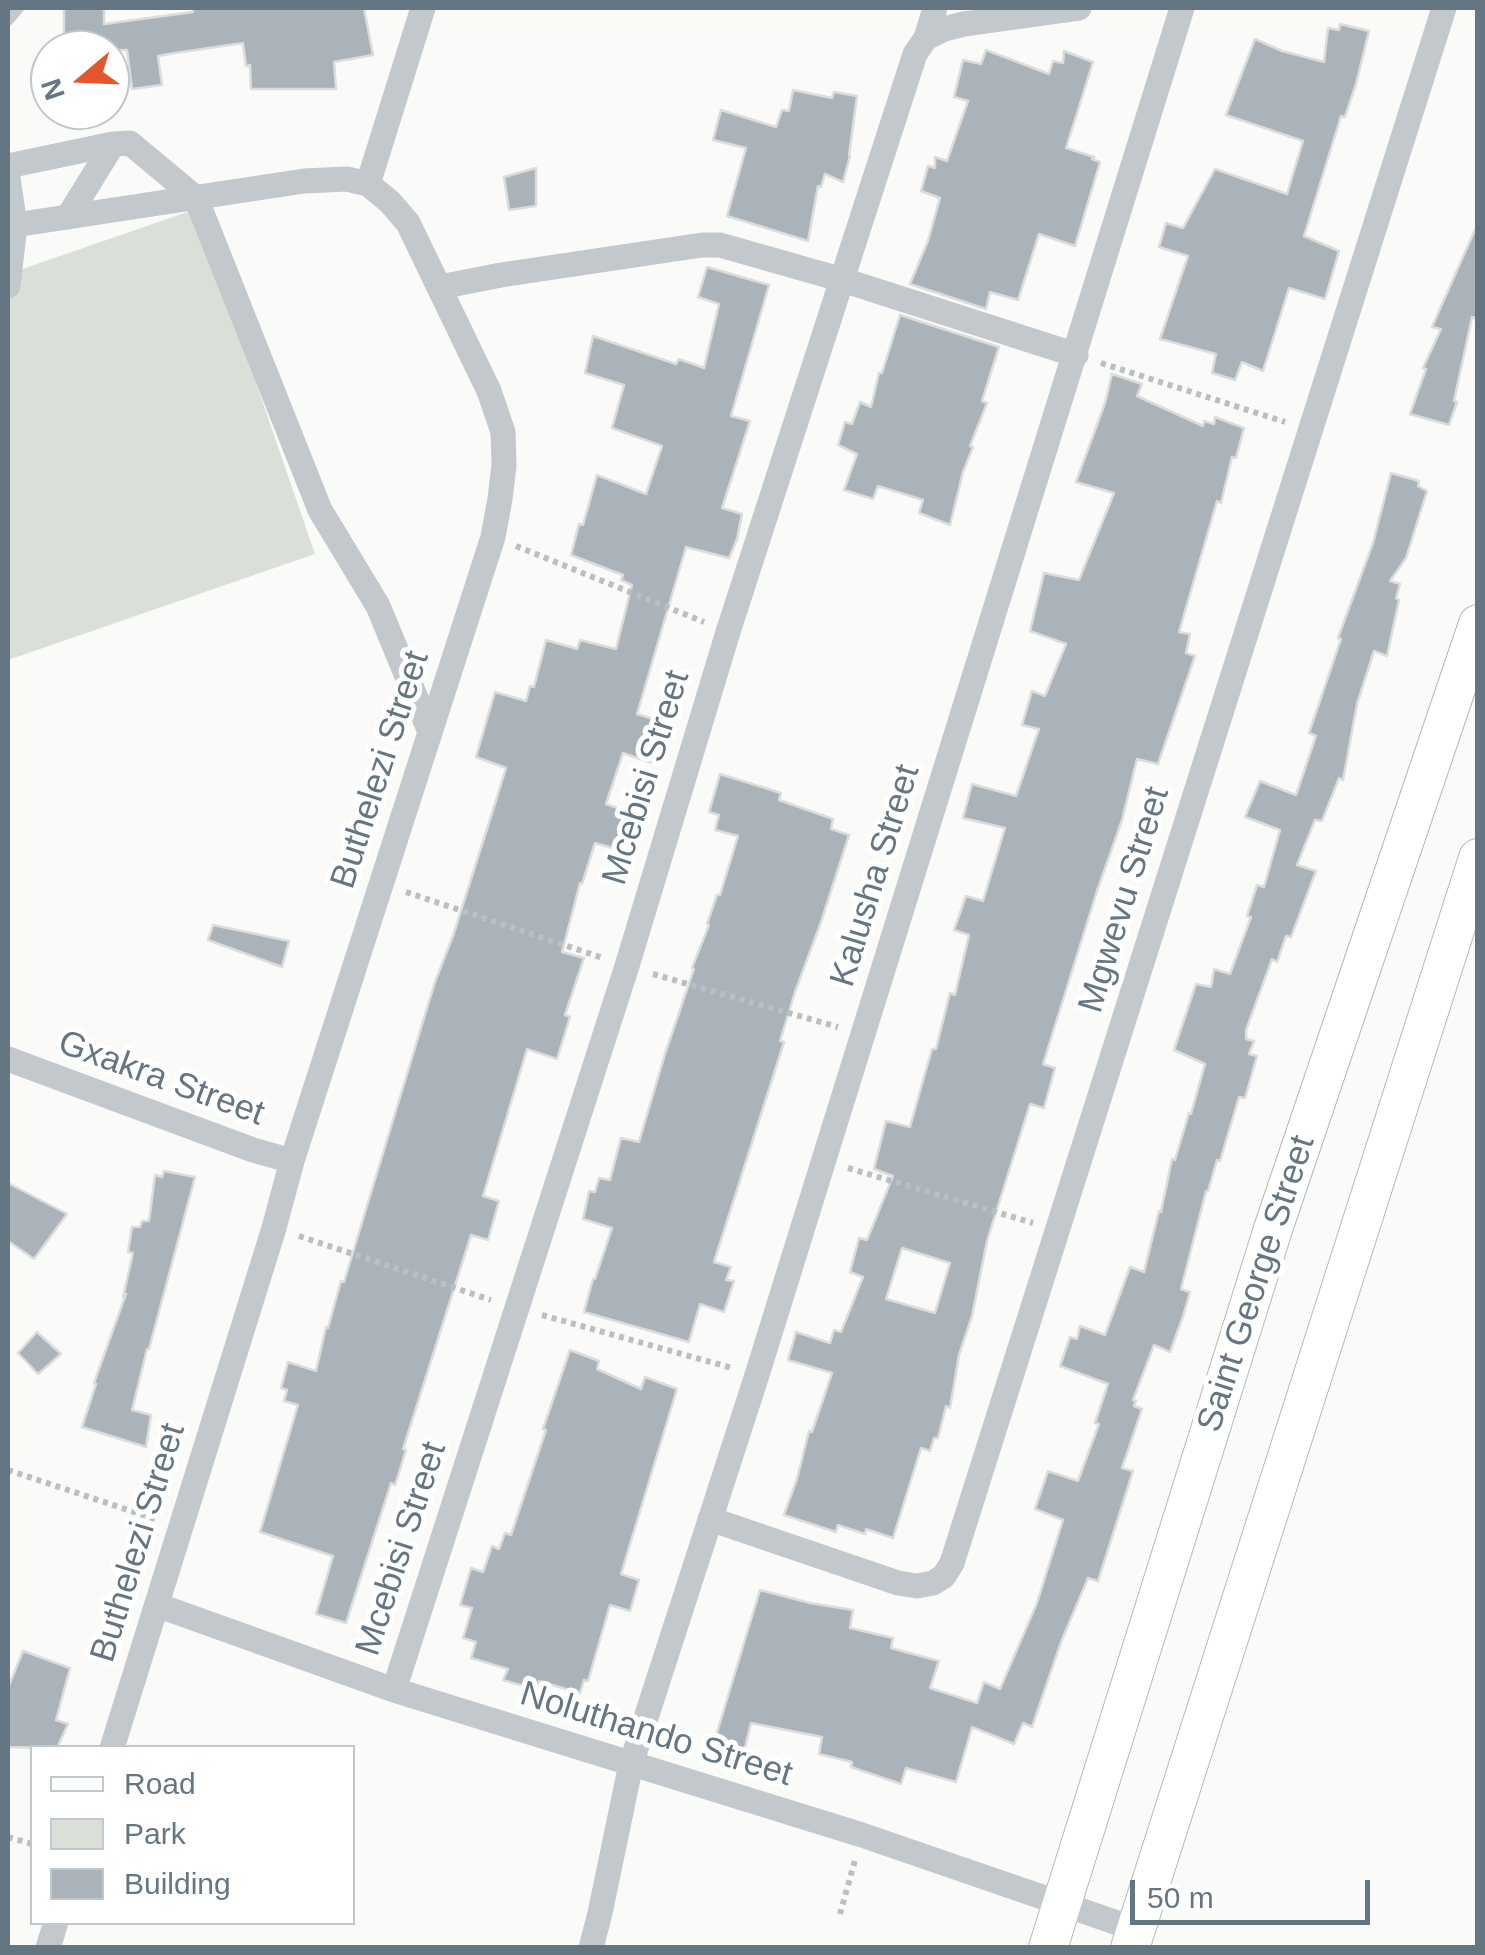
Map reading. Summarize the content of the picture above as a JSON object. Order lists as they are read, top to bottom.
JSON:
{
  "streets": {
    "main road": ["Saint George Street"],
    "street": [
      "Buthelezi Street",
      "Mcebisi Street",
      "Kalusha Street",
      "Mgwevu Street",
      "Gxakra Street",
      "Noluthando Street"
    ]
  },
  "crossings": [
    ["Buthelezi Street", "Gxakra Street"],
    ["Buthelezi Street", "Noluthando Street"],
    ["Mcebisi Street", "Noluthando Street"],
    ["Kalusha Street", "Mgwevu Street"],
    ["Kalusha Street", "Noluthando Street"],
    ["Saint George Street", "Noluthando Street"]
  ],
  "legend": ["Road", "Park", "Building"],
  "scale_bar": "50 m",
  "north": "left"
}
